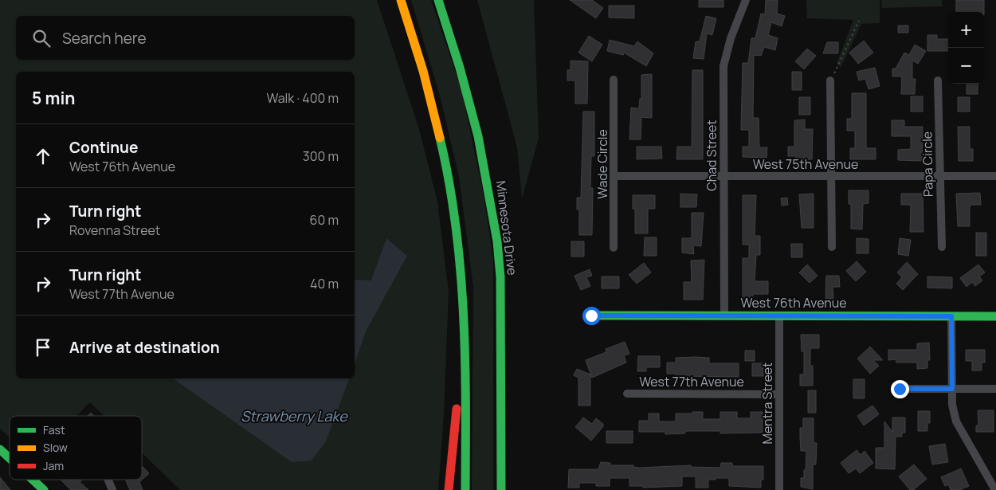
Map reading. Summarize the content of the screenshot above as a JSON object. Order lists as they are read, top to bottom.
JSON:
{
  "streets": {
    "main road": ["Minnesota Drive", "West 76th Avenue"],
    "street": [
      "Chad Street",
      "Wade Circle",
      "West 75th Avenue",
      "Papa Circle",
      "West 77th Avenue",
      "Mentra Street"
    ]
  },
  "crossings": [
    ["Chad Street", "West 75th Avenue"],
    ["Chad Street", "West 76th Avenue"],
    ["Wade Circle", "West 75th Avenue"],
    ["West 75th Avenue", "Papa Circle"],
    ["West 76th Avenue", "Mentra Street"],
    ["West 77th Avenue", "Mentra Street"]
  ],
  "water": ["Strawberry Lake"],
  "legend": ["Fast", "Slow", "Jam"],
  "page": {
    "map_buttons": ["+", "−"],
    "search": "Search here",
    "heading": ["5 min", "Walk · 400 m"],
    "list": [
      ["Continue", "West 76th Avenue", "300 m"],
      ["Turn right", "Rovenna Street", "60 m"],
      ["Turn right", "West 77th Avenue", "40 m"],
      "Arrive at destination"
    ]
  }
}
